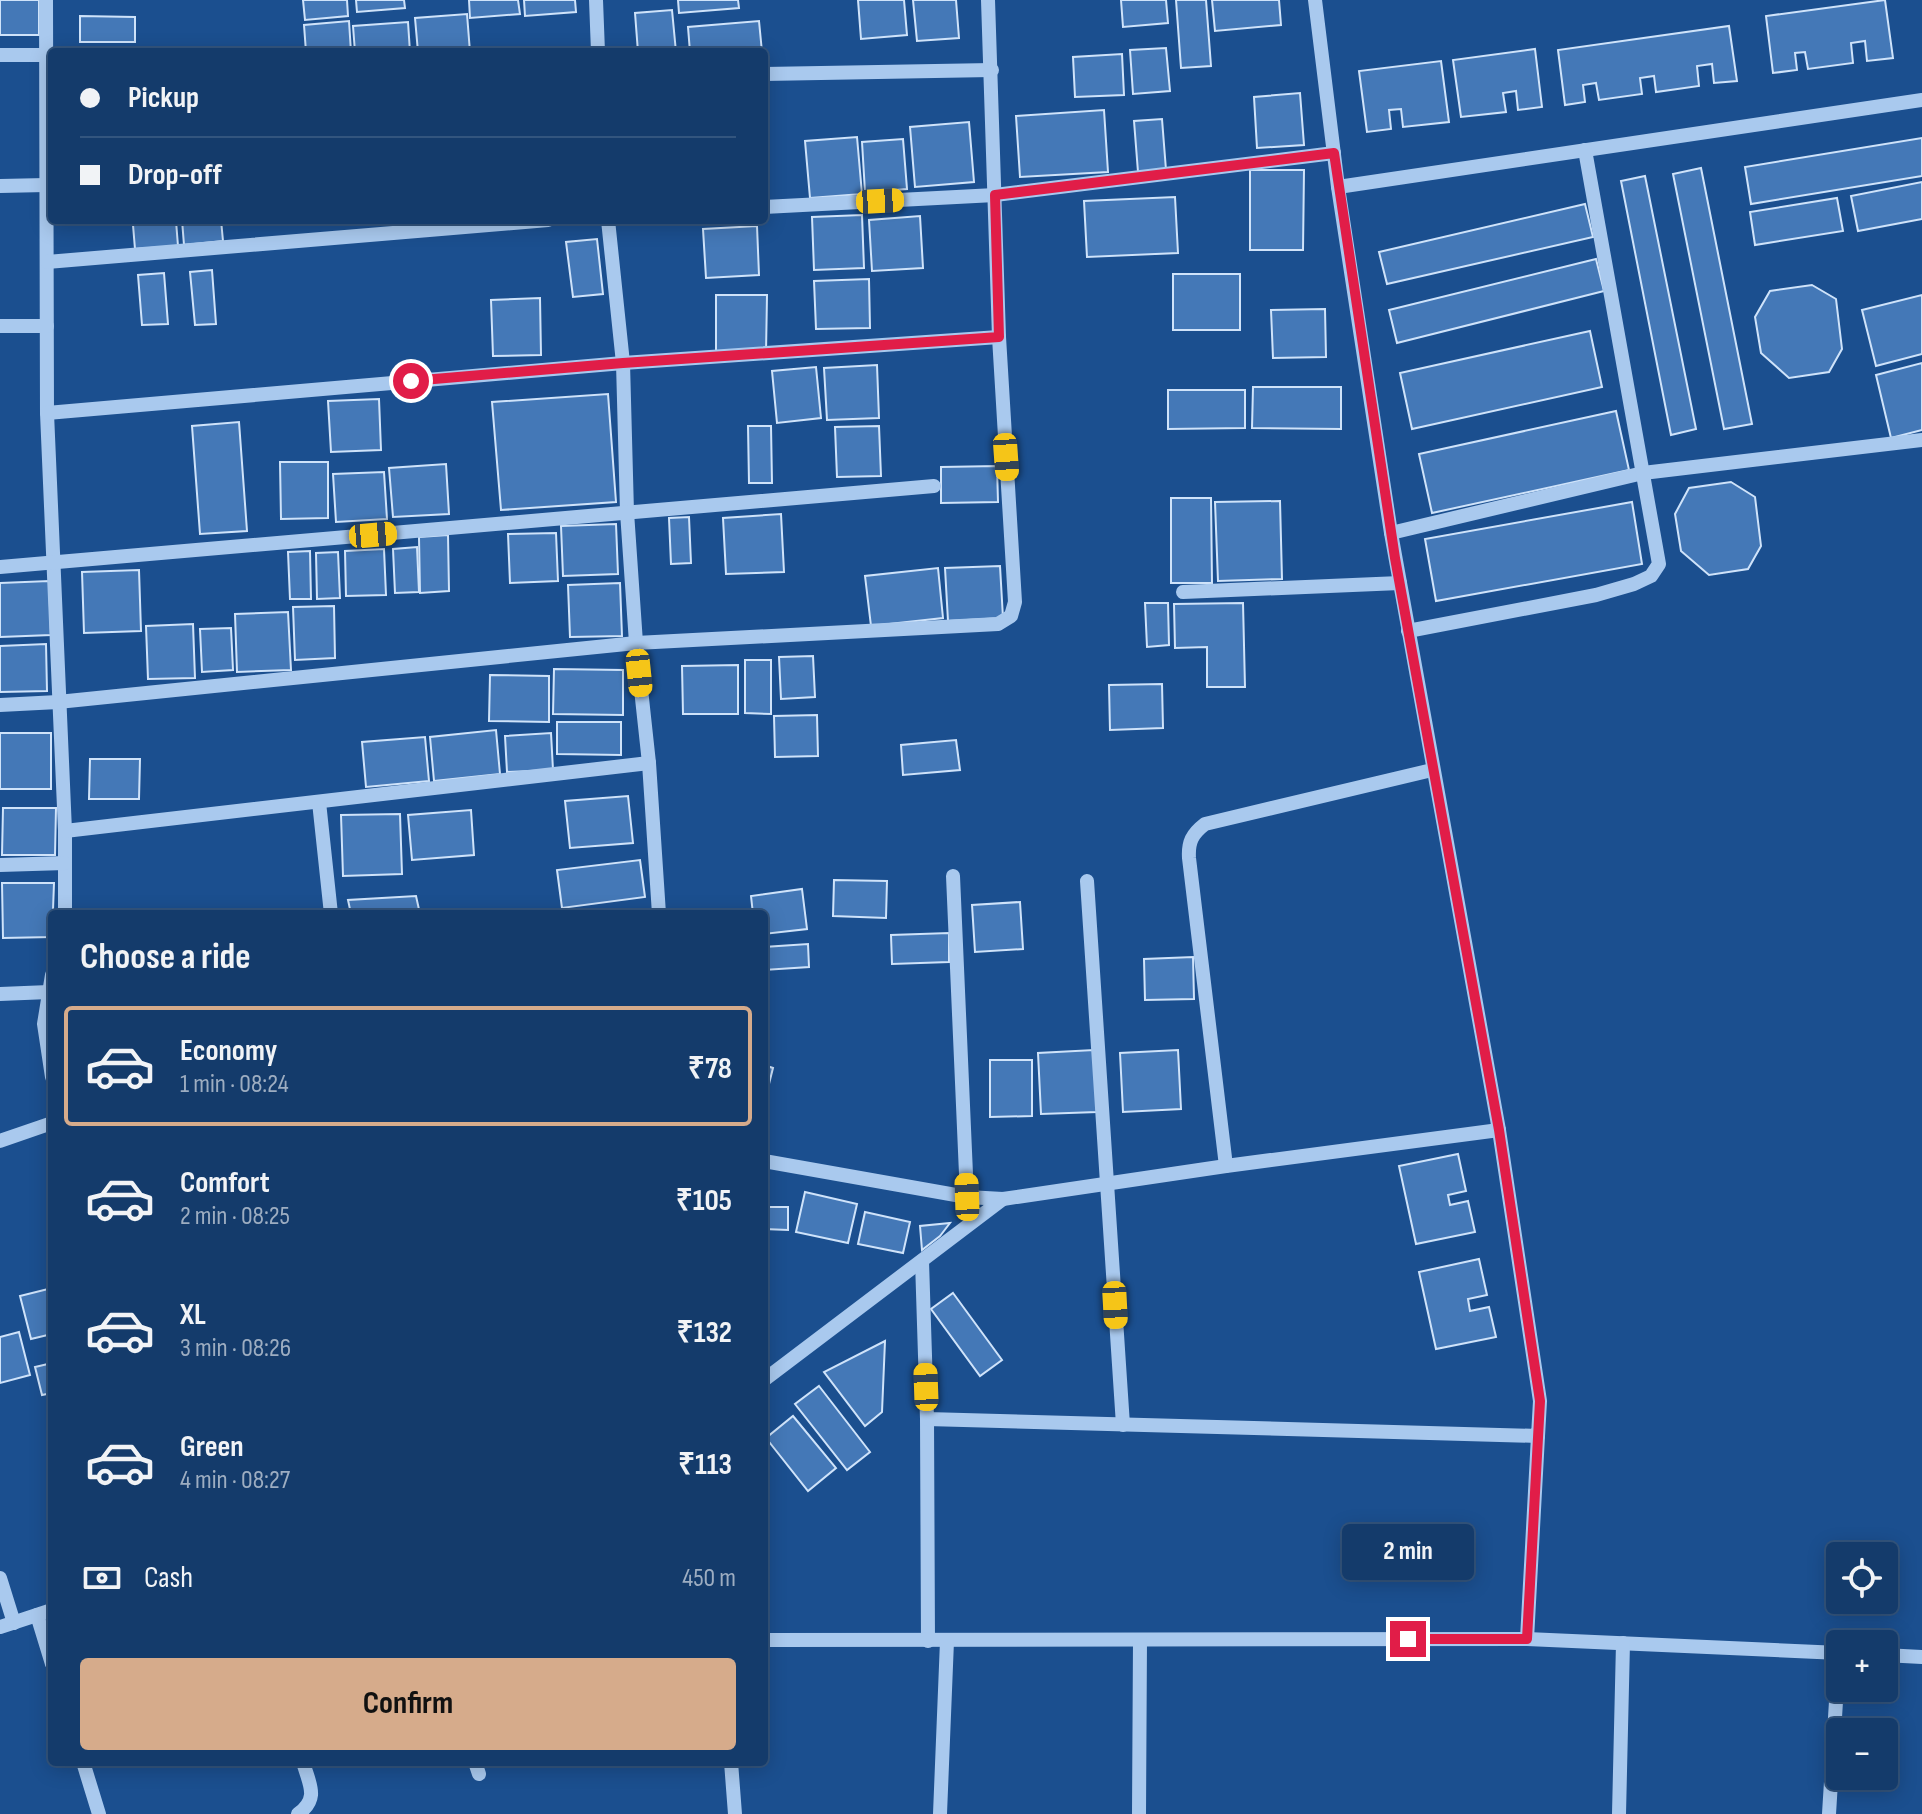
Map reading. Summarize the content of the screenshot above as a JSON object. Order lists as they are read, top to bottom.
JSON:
{
  "page": {
    "banner": ["Pickup", "Drop-off"],
    "heading": "Choose a ride",
    "list": [
      {
        "name": "Economy",
        "note": "1 min · 08:24",
        "value": "₹78"
      },
      {
        "name": "Comfort",
        "note": "2 min · 08:25",
        "value": "₹105"
      },
      {
        "name": "XL",
        "note": "3 min · 08:26",
        "value": "₹132"
      },
      {
        "name": "Green",
        "note": "4 min · 08:27",
        "value": "₹113"
      }
    ],
    "bubble": "2 min",
    "pay": ["Cash", "450 m"],
    "map_buttons": ["+", "−"],
    "buttons": "Confirm"
  }
}
